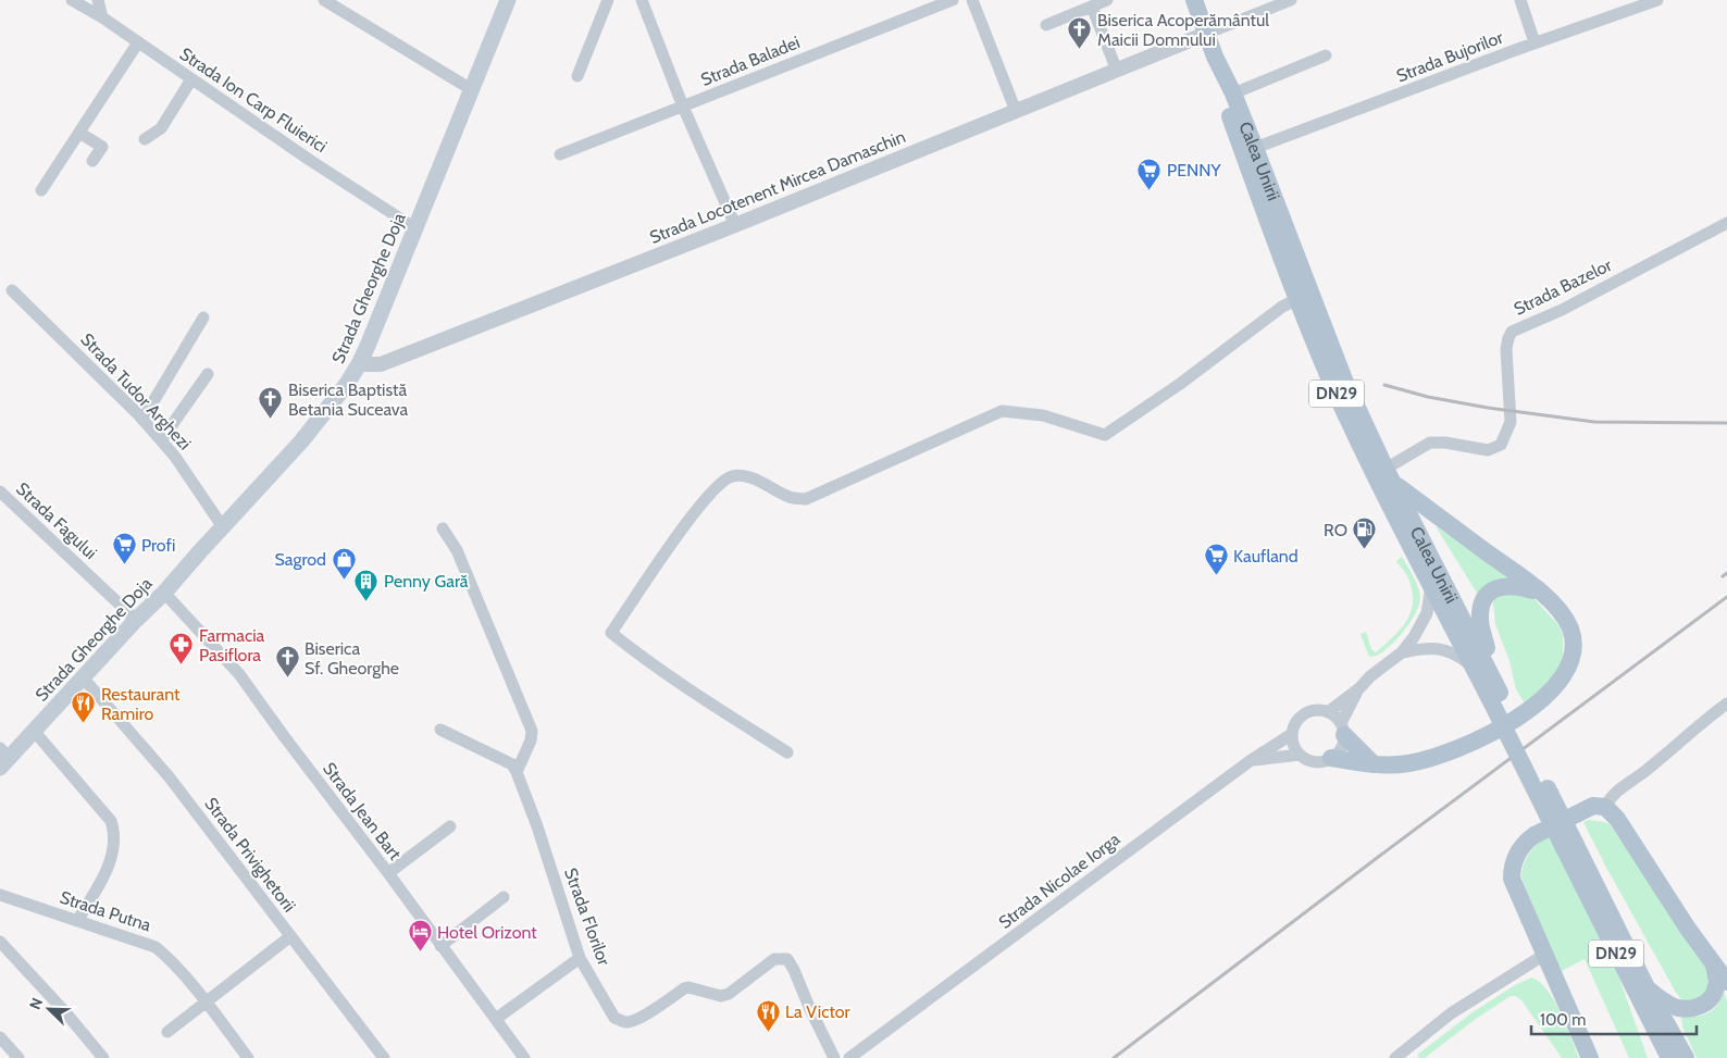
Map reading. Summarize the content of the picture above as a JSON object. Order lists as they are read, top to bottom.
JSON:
{
  "streets": {
    "main road": ["Calea Unirii", "Strada Gheorghe Doja", "DN29"],
    "street": [
      "Strada Bujorilor",
      "Strada Baladei",
      "Strada Ion Carp Fluierici",
      "Strada Locotenent Mircea Damaschin",
      "Strada Bazelor",
      "Strada Tudor Arghezi",
      "Strada Fagului",
      "Strada Jean Bart",
      "Strada Privighetorii",
      "Strada Nicolae Iorga",
      "Strada Putna",
      "Strada Florilor"
    ]
  },
  "crossings": [
    ["Strada Bujorilor", "Calea Unirii"],
    ["Strada Ion Carp Fluierici", "Strada Gheorghe Doja"],
    ["Calea Unirii", "Strada Locotenent Mircea Damaschin"],
    ["Calea Unirii", "Strada Bazelor"],
    ["Strada Locotenent Mircea Damaschin", "Strada Gheorghe Doja"],
    ["Strada Gheorghe Doja", "Strada Tudor Arghezi"],
    ["Strada Gheorghe Doja", "Strada Fagului"],
    ["Strada Gheorghe Doja", "Strada Jean Bart"],
    ["Strada Gheorghe Doja", "Strada Privighetorii"]
  ],
  "places": {
    "church": ["Biserica Acoperământul Maicii Domnului", "Biserica Baptistă Betania Suceava", "Biserica Sf. Gheorghe"],
    "supermarket": ["PENNY", "Profi", "Kaufland"],
    "fuel station": ["RO"],
    "shop": ["Sagrod"],
    "building": ["Penny Gară"],
    "pharmacy": ["Farmacia Pasiflora"],
    "restaurant": ["Restaurant Ramiro", "La Victor"],
    "hotel": ["Hotel Orizont"]
  },
  "scale_bar": "100 m",
  "north": "top left"
}
